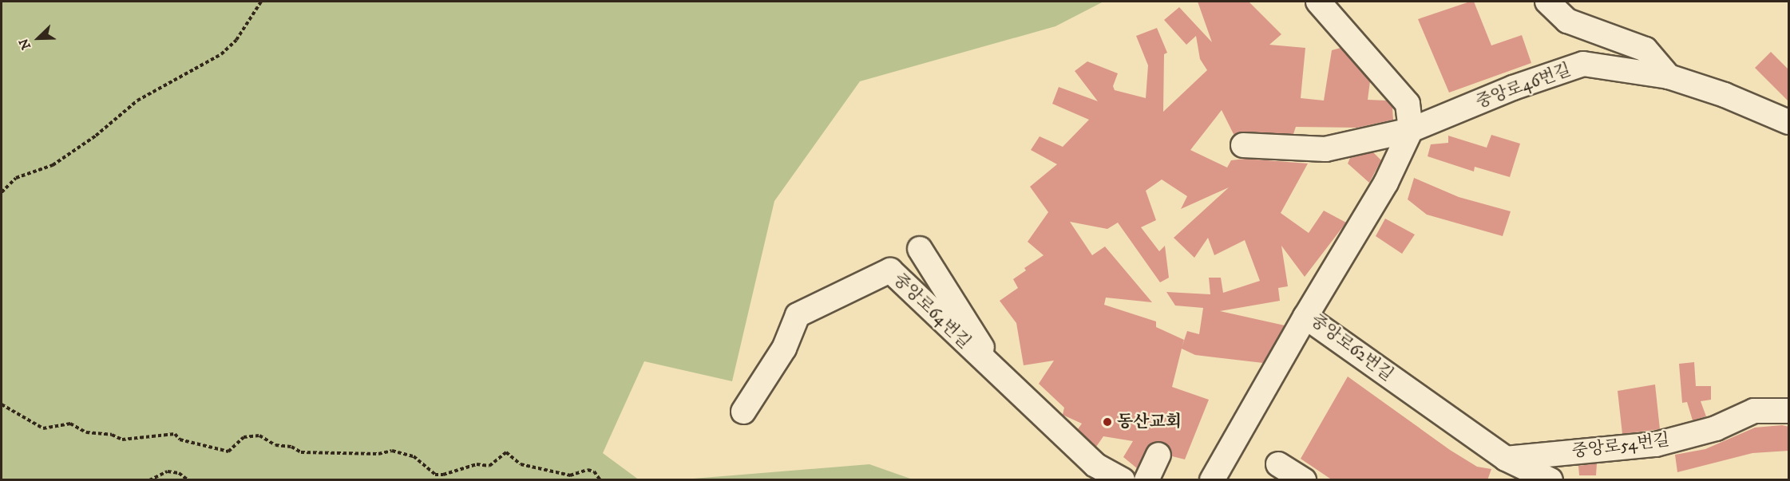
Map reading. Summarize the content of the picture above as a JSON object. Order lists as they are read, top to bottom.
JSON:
{
  "streets": {
    "street": [
      "중앙로46번길",
      "중앙로64번길",
      "중앙로62번길",
      "중앙로54번길"
    ]
  },
  "crossings": [
    ["중앙로46번길", "중앙로62번길"],
    ["중앙로62번길", "중앙로54번길"]
  ],
  "places": ["동산교회"],
  "north": "bottom left"
}
